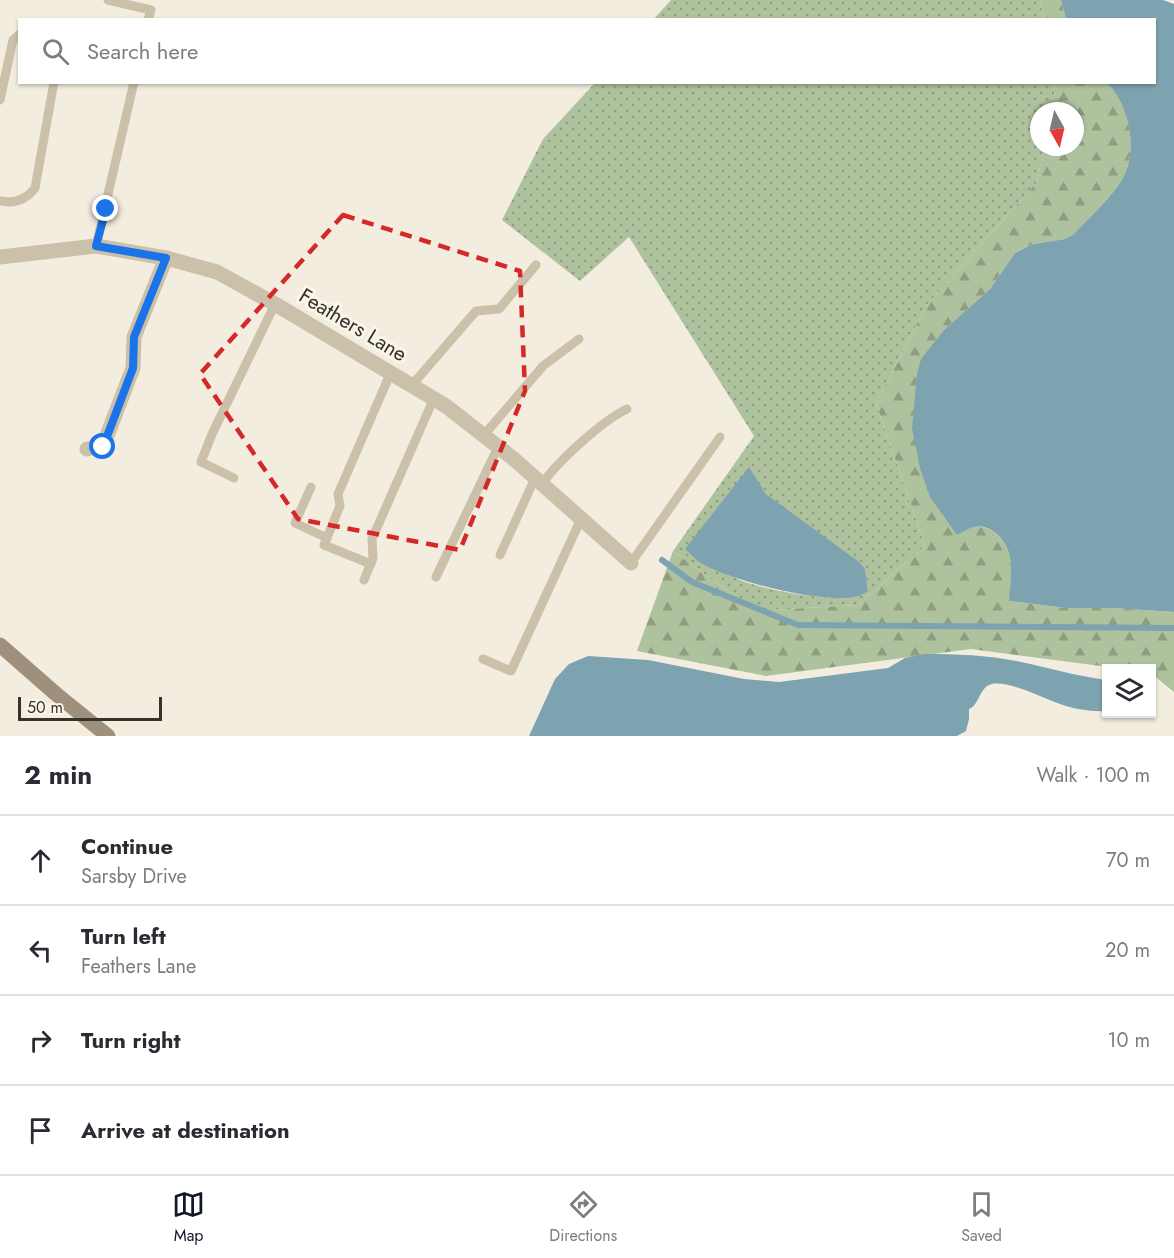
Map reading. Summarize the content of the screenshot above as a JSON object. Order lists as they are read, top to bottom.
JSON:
{
  "streets": {
    "street": ["Feathers Lane"]
  },
  "scale_bar": "50 m",
  "north": "bottom",
  "page": {
    "search": "Search here",
    "scale": "50 m",
    "heading": ["2 min", "Walk · 100 m"],
    "list": [
      ["Continue", "Sarsby Drive", "70 m"],
      ["Turn left", "Feathers Lane", "20 m"],
      ["Turn right", "10 m"],
      "Arrive at destination"
    ],
    "nav": ["Map", "Directions", "Saved"]
  }
}
